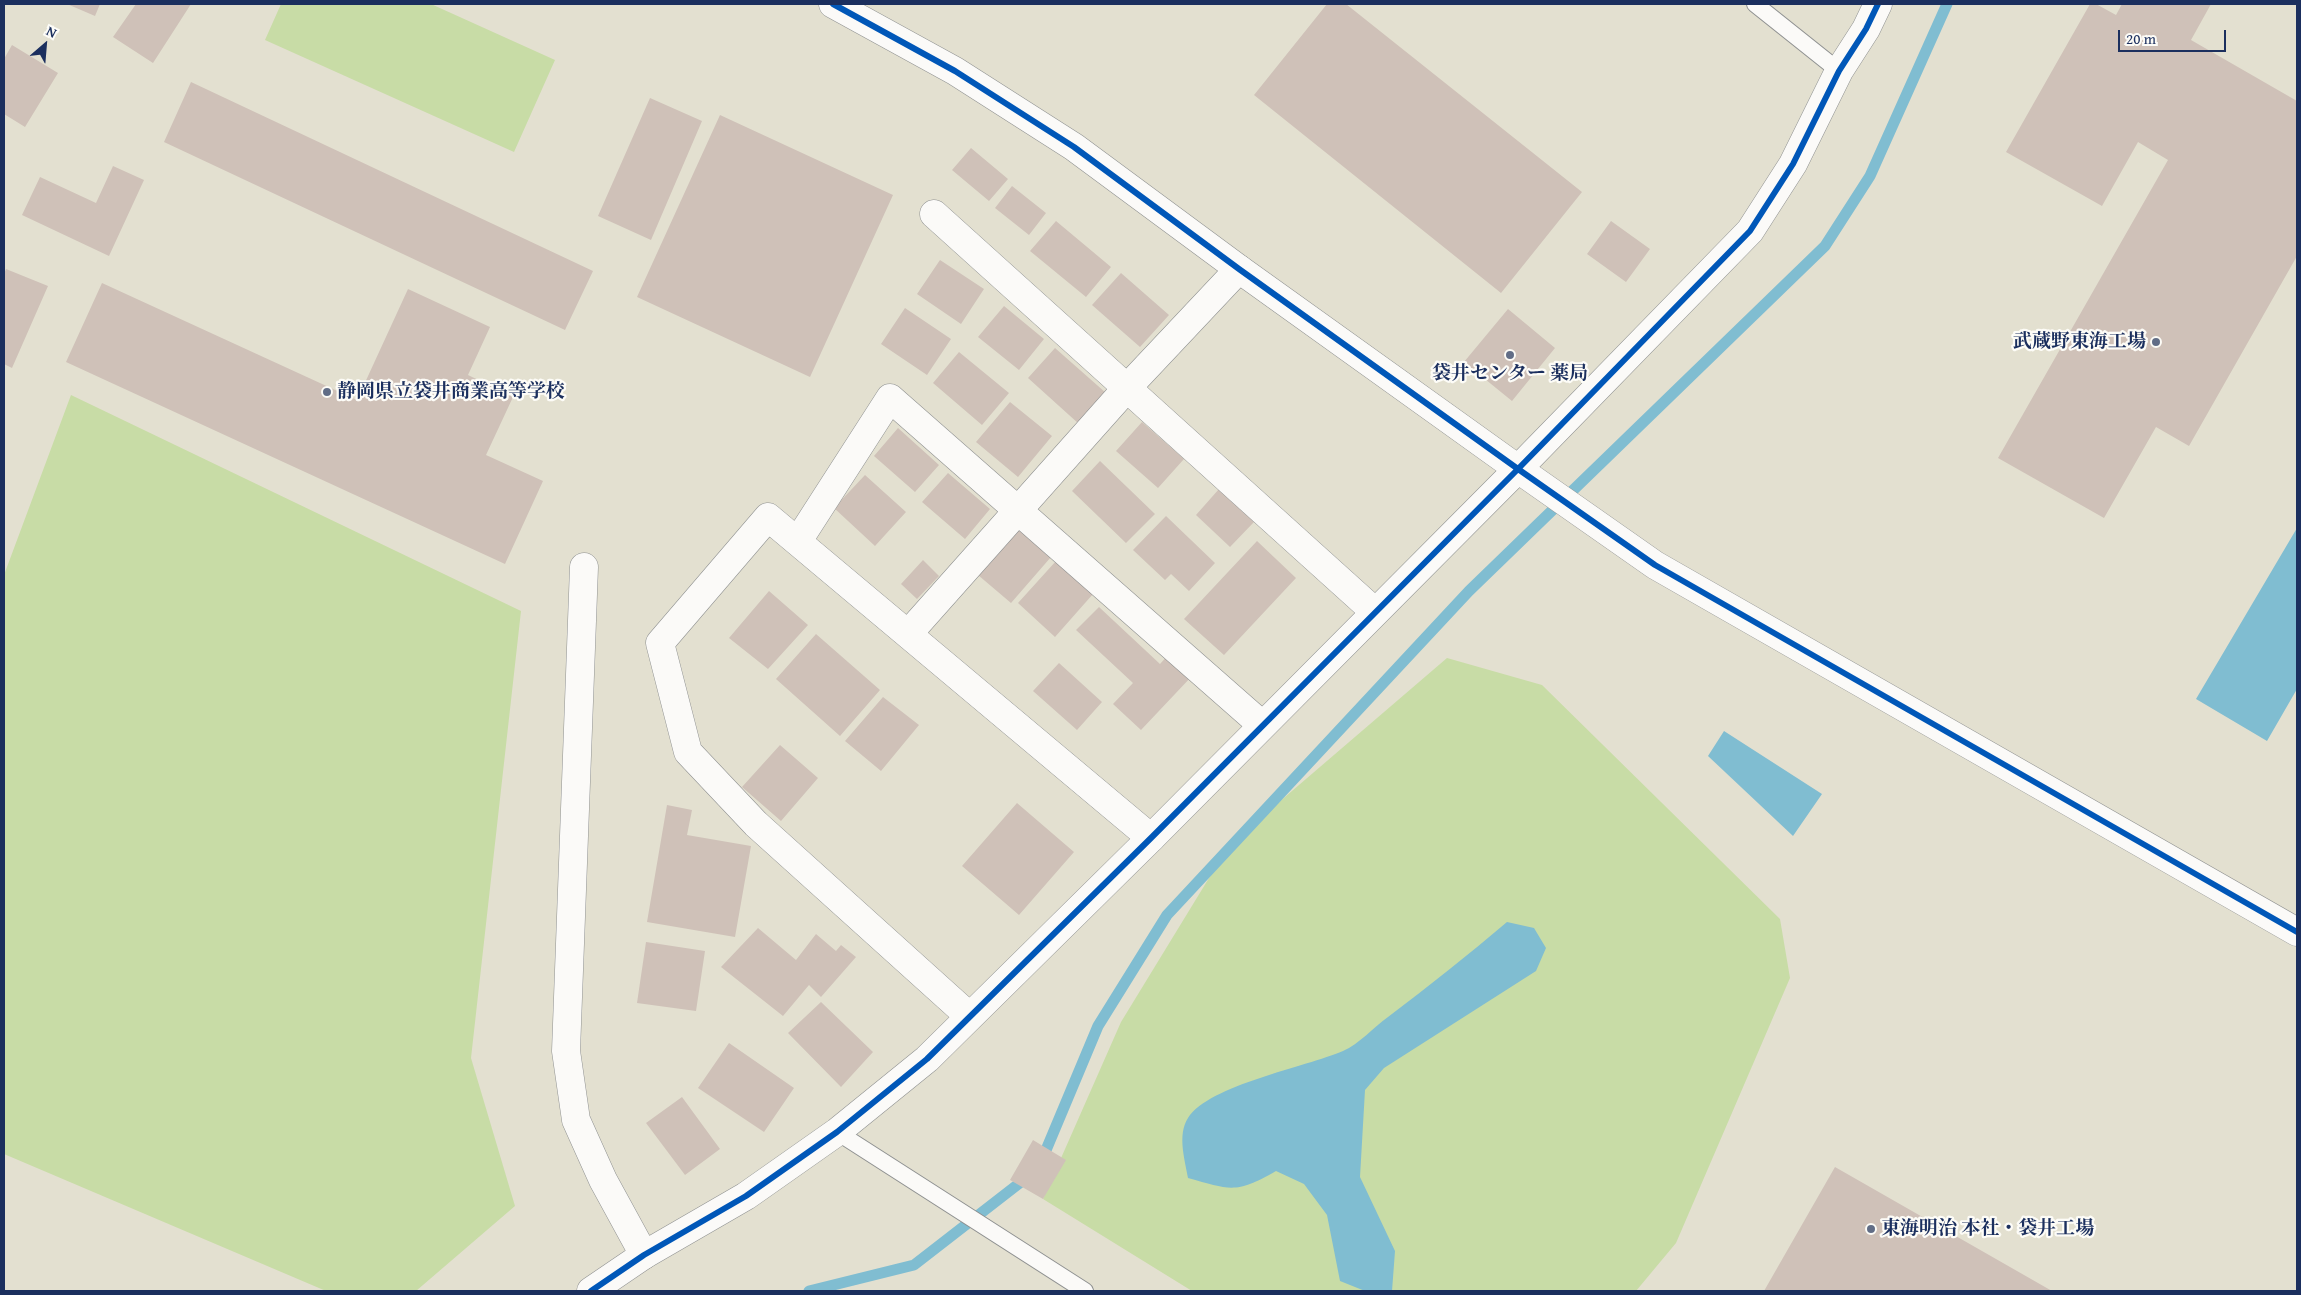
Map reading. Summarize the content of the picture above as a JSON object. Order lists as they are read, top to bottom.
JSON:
{
  "places": [
    "武蔵野東海工場",
    "袋井センター 薬局",
    "静岡県立袋井商業高等学校",
    "東海明治 本社・袋井工場"
  ],
  "scale_bar": "20 m",
  "north": "top right"
}
